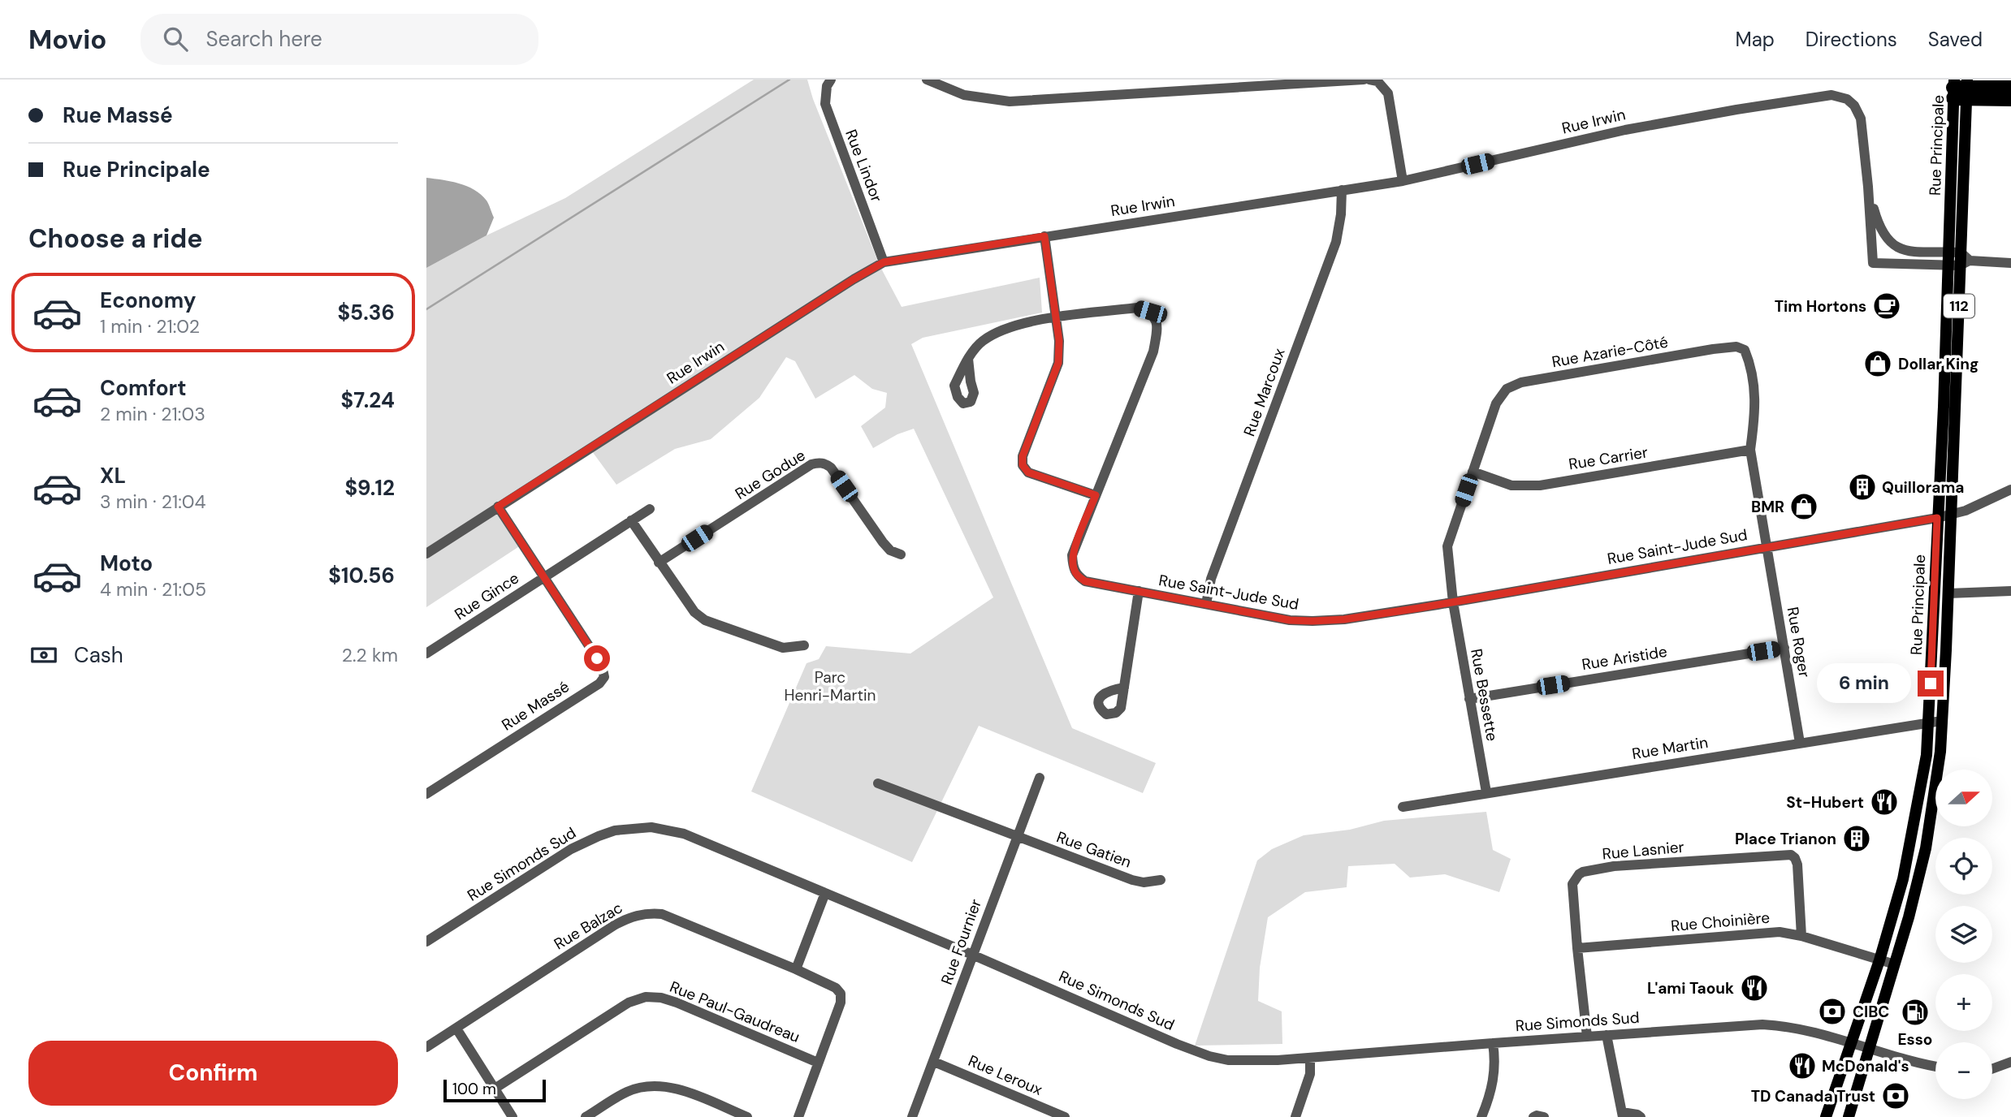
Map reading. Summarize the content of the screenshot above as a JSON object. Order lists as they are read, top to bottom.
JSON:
{
  "streets": {
    "main road": ["Rue Principale", "112"],
    "street": [
      "Rue Irwin",
      "Rue Lindor",
      "Rue Azarie-Côté",
      "Rue Marcoux",
      "Rue Carrier",
      "Rue Godue",
      "Rue Saint-Jude Sud",
      "Rue Gince",
      "Rue Roger",
      "Rue Aristide",
      "Rue Bessette",
      "Rue Massé",
      "Rue Martin",
      "Rue Gatien",
      "Rue Lasnier",
      "Rue Simonds Sud",
      "Rue Choinière",
      "Rue Balzac",
      "Rue Fournier",
      "Rue Paul-Gaudreau",
      "Rue Leroux"
    ]
  },
  "crossings": [
    ["Rue Irwin", "Rue Principale"],
    ["Rue Irwin", "Rue Lindor"],
    ["Rue Irwin", "Rue Marcoux"],
    ["Rue Irwin", "Rue Massé"],
    ["Rue Principale", "Rue Saint-Jude Sud"],
    ["Rue Principale", "Rue Martin"],
    ["Rue Principale", "Rue Simonds Sud"],
    ["Rue Principale", "Rue Choinière"],
    ["Rue Azarie-Côté", "Rue Carrier"],
    ["Rue Azarie-Côté", "Rue Saint-Jude Sud"],
    ["Rue Azarie-Côté", "Rue Roger"],
    ["Rue Azarie-Côté", "Rue Bessette"],
    ["Rue Marcoux", "Rue Saint-Jude Sud"],
    ["Rue Saint-Jude Sud", "Rue Roger"],
    ["Rue Saint-Jude Sud", "Rue Bessette"],
    ["Rue Gince", "Rue Massé"],
    ["Rue Roger", "Rue Aristide"],
    ["Rue Roger", "Rue Martin"],
    ["Rue Aristide", "Rue Bessette"],
    ["Rue Bessette", "Rue Martin"],
    ["Rue Gatien", "Rue Fournier"],
    ["Rue Lasnier", "Rue Simonds Sud"],
    ["Rue Lasnier", "Rue Choinière"],
    ["Rue Simonds Sud", "Rue Fournier"],
    ["Rue Balzac", "Rue Paul-Gaudreau"],
    ["Rue Fournier", "Rue Leroux"]
  ],
  "parks": ["Parc Henri-Martin"],
  "places": {
    "cafe": ["Tim Hortons"],
    "shop": ["Dollar King", "BMR"],
    "building": ["Quillorama", "Place Trianon"],
    "restaurant": ["St-Hubert", "L'ami Taouk", "McDonald's"],
    "bank": ["CIBC", "TD Canada Trust"],
    "fuel station": ["Esso"]
  },
  "scale_bar": "100 m",
  "north": "right",
  "page": {
    "header": "Movio",
    "search": "Search here",
    "nav": ["Map", "Directions", "Saved"],
    "banner": ["Rue Massé", "Rue Principale"],
    "heading": "Choose a ride",
    "list": [
      {
        "name": "Economy",
        "note": "1 min · 21:02",
        "value": "$5.36"
      },
      {
        "name": "Comfort",
        "note": "2 min · 21:03",
        "value": "$7.24"
      },
      {
        "name": "XL",
        "note": "3 min · 21:04",
        "value": "$9.12"
      },
      {
        "name": "Moto",
        "note": "4 min · 21:05",
        "value": "$10.56"
      }
    ],
    "pay": ["Cash", "2.2 km"],
    "bubble": "6 min",
    "map_buttons": ["+", "−"],
    "buttons": "Confirm",
    "scale": "100 m"
  }
}
